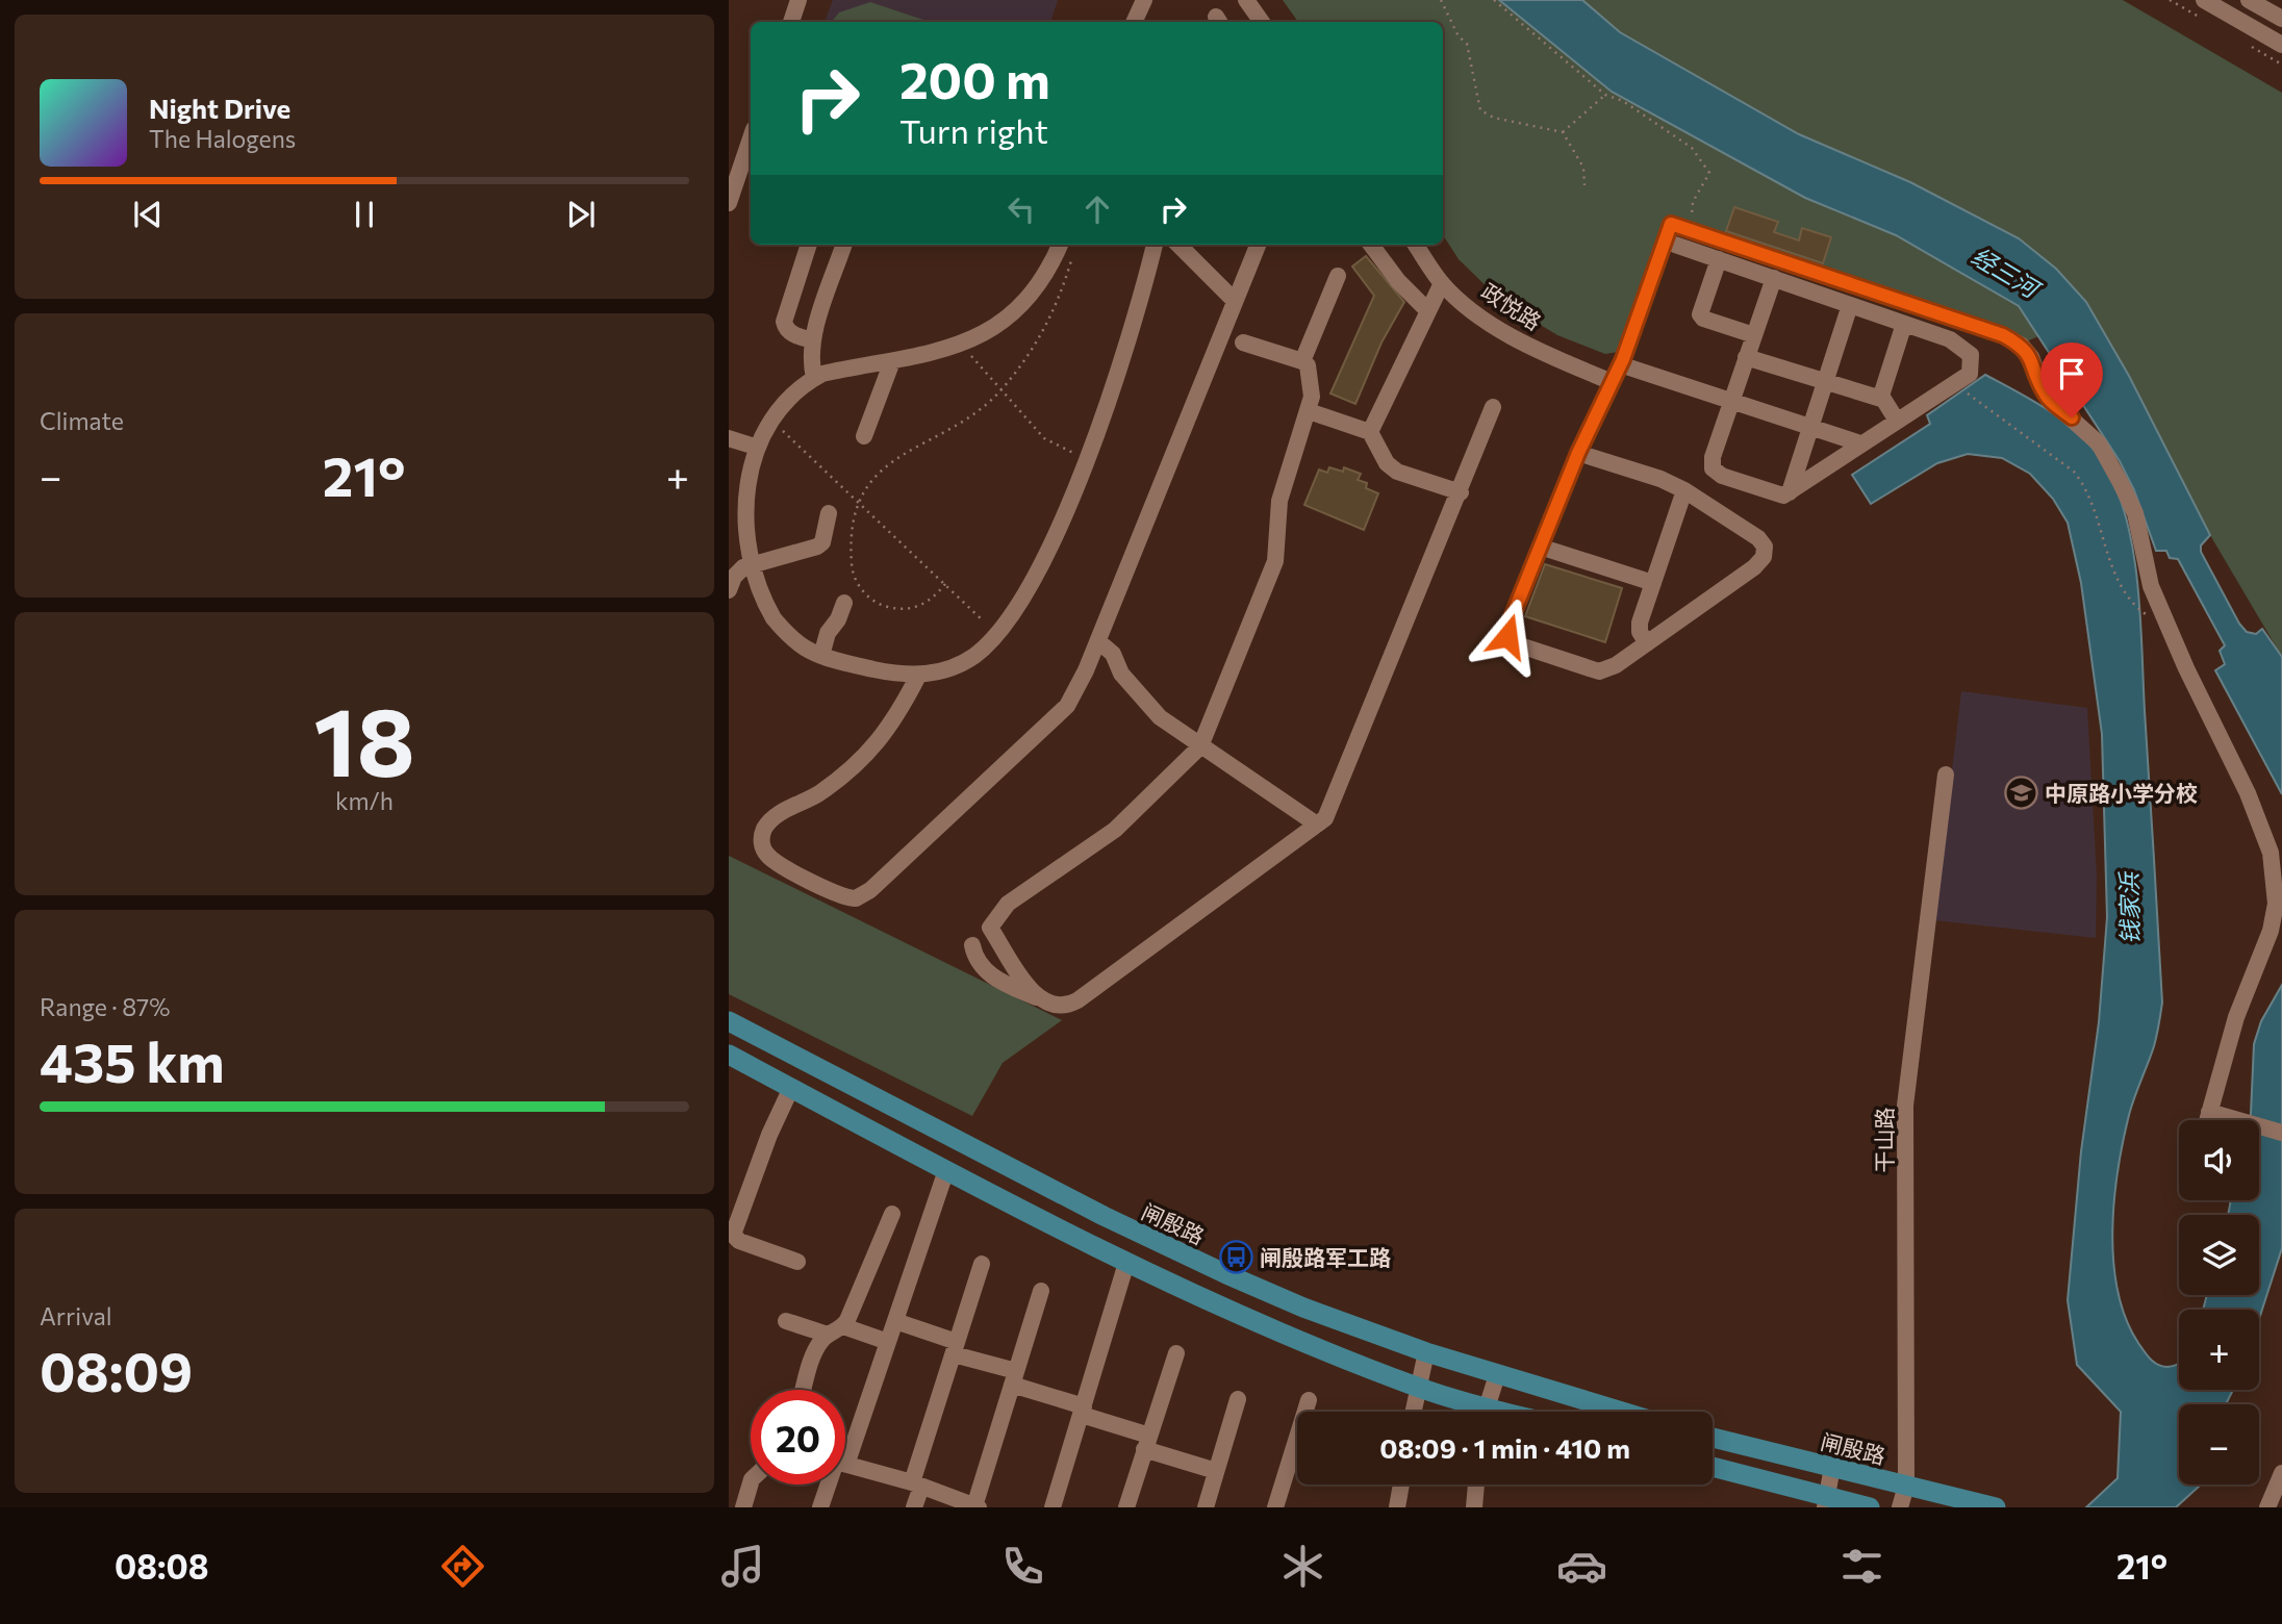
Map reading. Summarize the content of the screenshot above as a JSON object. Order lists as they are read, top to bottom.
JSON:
{
  "streets": {
    "main road": ["闸殷路"],
    "street": ["政悦路", "干山路"]
  },
  "crossings": [
    ["干山路", "闸殷路"]
  ],
  "water": ["经三河", "钱家浜"],
  "places": {
    "school or university": ["中原路小学分校"],
    "bus stop": ["闸殷路军工路"]
  },
  "page": {
    "turn": ["200 m", "Turn right"],
    "song": ["Night Drive", "The Halogens"],
    "tile": [
      "Climate",
      ["18", "km/h"],
      ["Range · 87%", "435 km"],
      ["Arrival", "08:09"]
    ],
    "heat": ["−", "21°", "+"],
    "map_buttons": ["+", "−"],
    "limit": "20",
    "trip": "08:09 · 1 min · 410 m",
    "tabs": ["08:08", "21°"]
  }
}
